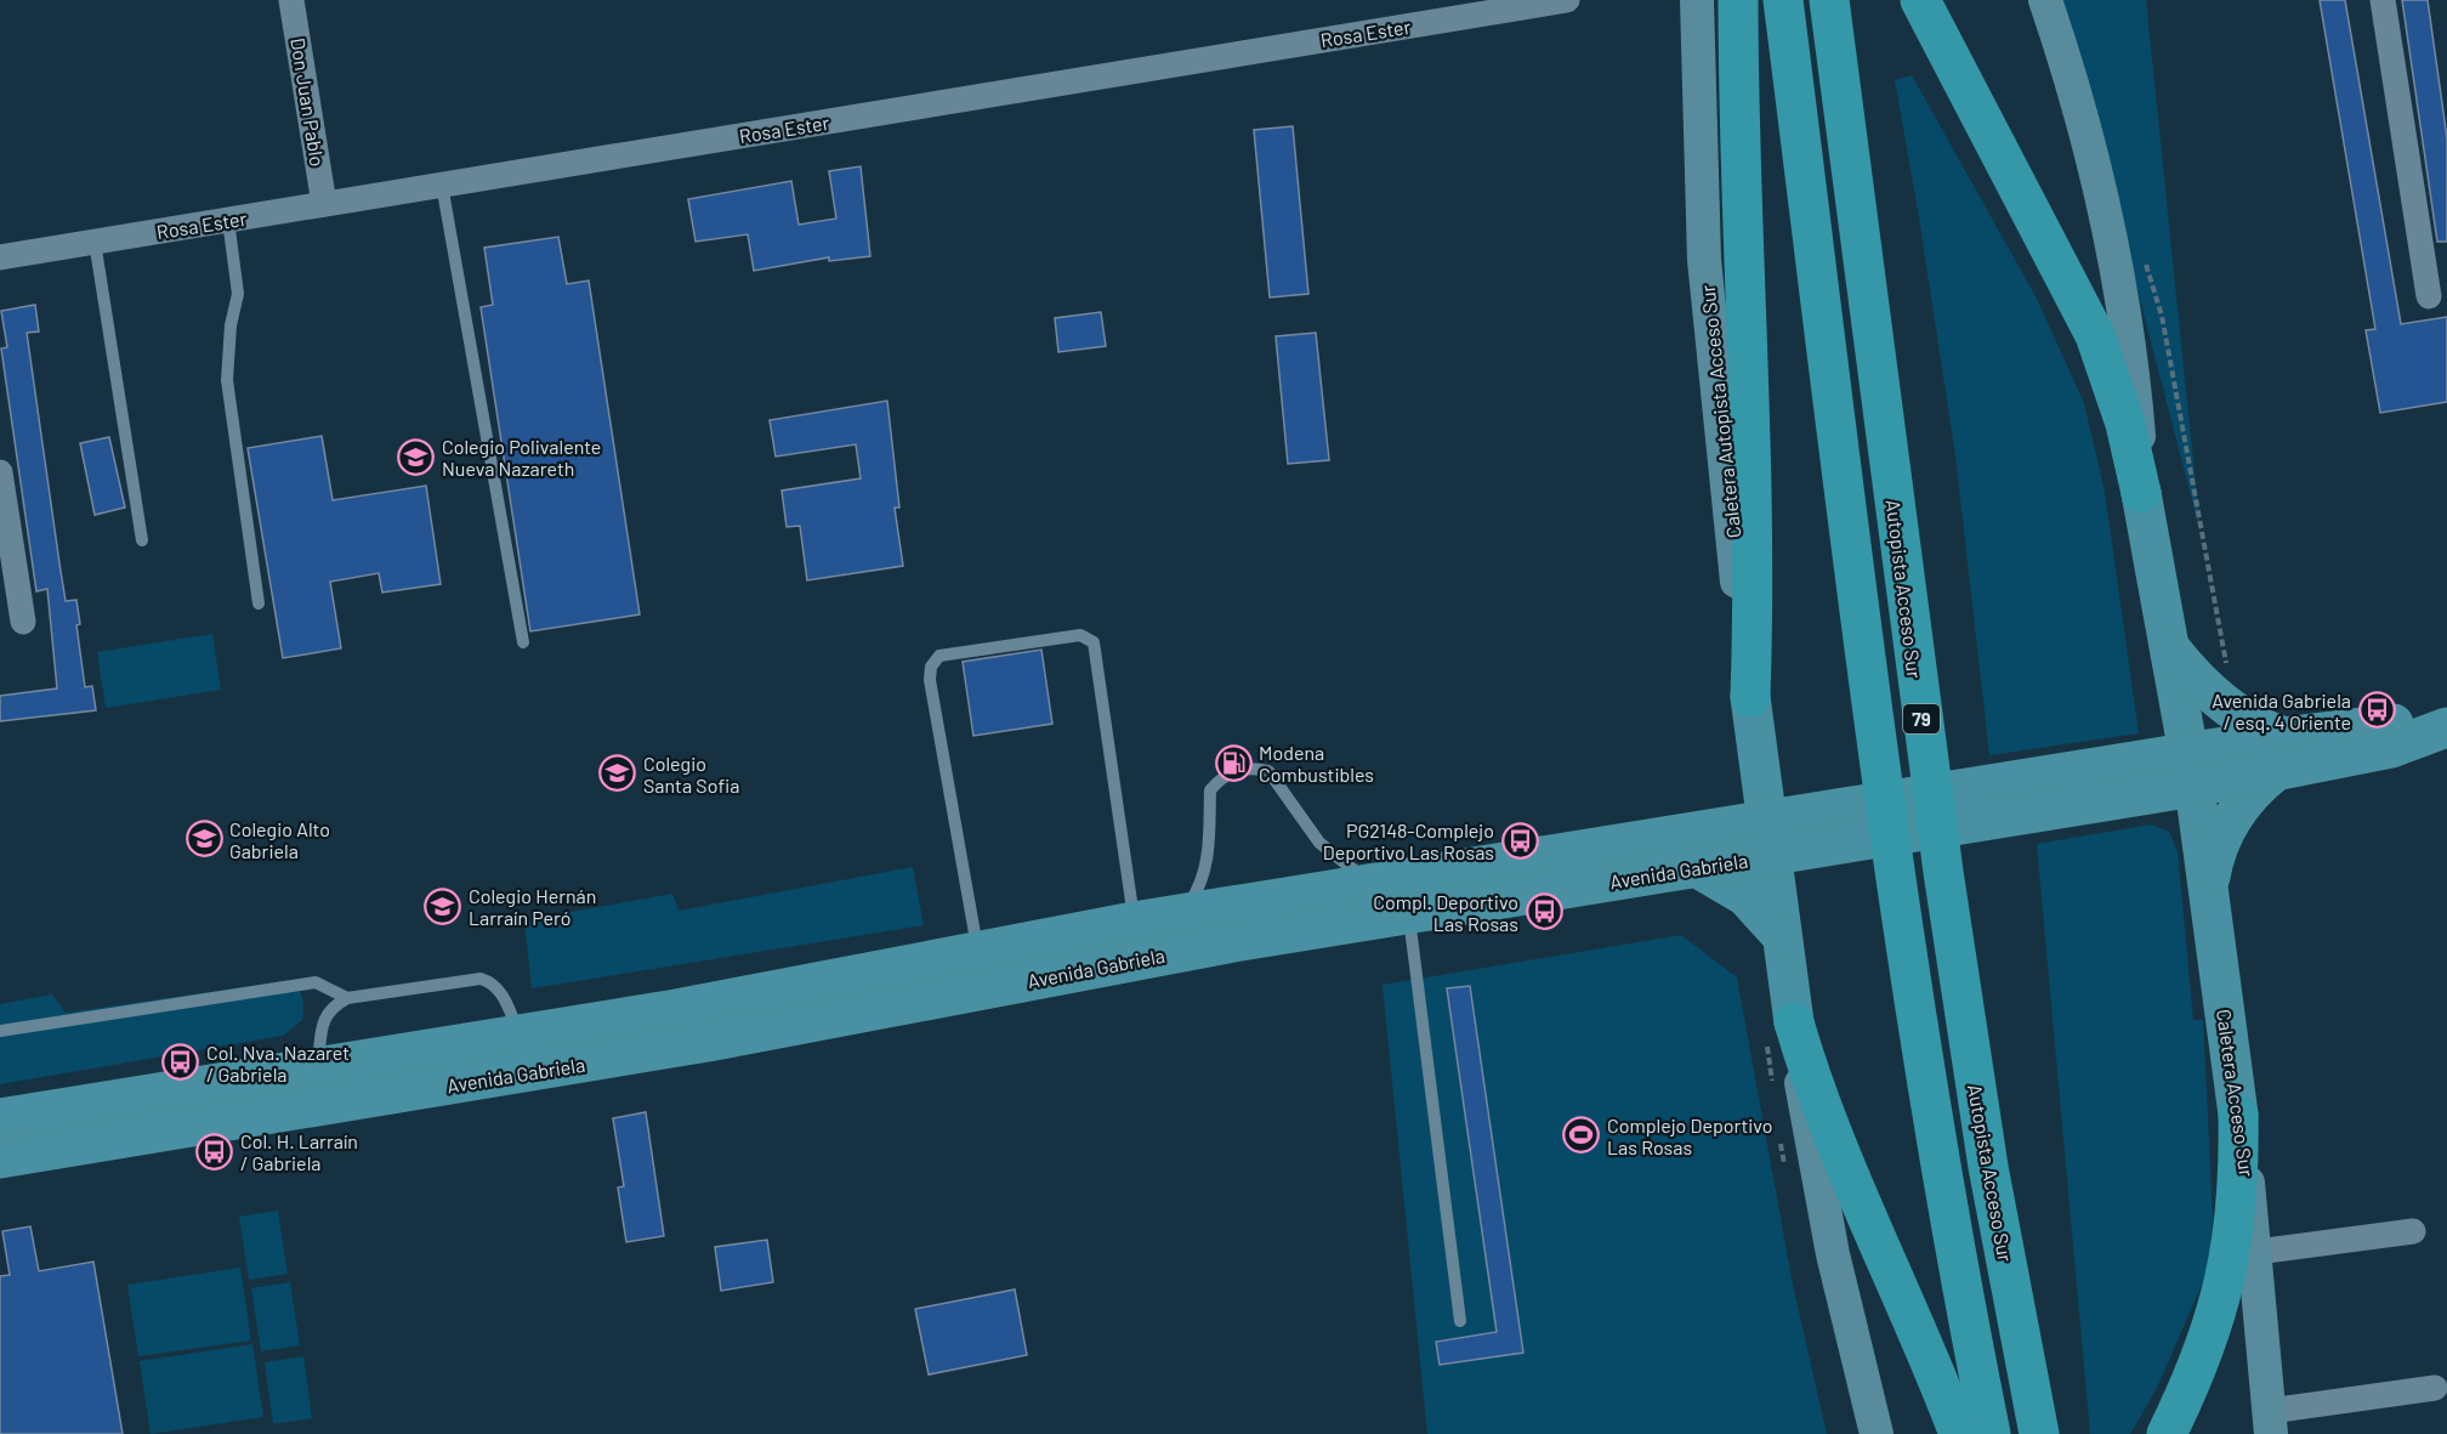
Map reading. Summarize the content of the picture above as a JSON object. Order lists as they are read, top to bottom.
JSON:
{
  "streets": {
    "highway": ["Autopista Acceso Sur", "79"],
    "main road": ["Caletera Autopista Acceso Sur", "Avenida Gabriela", "Caletera Acceso Sur"],
    "street": ["Rosa Ester", "Don Juan Pablo"]
  },
  "crossings": [
    ["Rosa Ester", "Don Juan Pablo"],
    ["Caletera Autopista Acceso Sur", "Avenida Gabriela"],
    ["Avenida Gabriela", "Caletera Acceso Sur"]
  ],
  "places": {
    "school or university": [
      "Colegio Polivalente Nueva Nazareth",
      "Colegio Santa Sofia",
      "Colegio Alto Gabriela",
      "Colegio Hernán Larraín Peró"
    ],
    "bus stop": [
      "Avenida Gabriela / esq. 4 Oriente",
      "PG2148-Complejo Deportivo Las Rosas",
      "Compl. Deportivo Las Rosas",
      "Col. Nva. Nazaret / Gabriela",
      "Col. H. Larraín / Gabriela"
    ],
    "fuel station": ["Modena Combustibles"],
    "sports": ["Complejo Deportivo Las Rosas"]
  }
}
